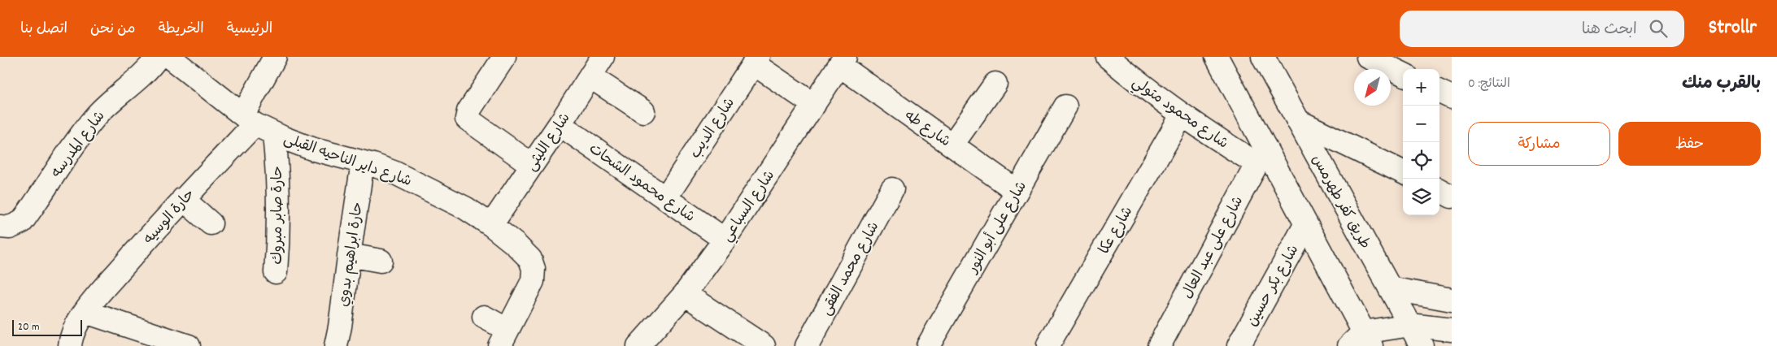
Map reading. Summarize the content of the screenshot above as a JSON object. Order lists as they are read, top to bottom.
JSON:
{
  "streets": {
    "street": [
      "شارع محمود متولي",
      "شارع الديب",
      "شارع طه",
      "شارع الليثى",
      "شارع المدرسه",
      "شارع داير الناحيه القبلى",
      "شارع محمود الشحات",
      "طريق كفر طهرمس",
      "شارع السباعي",
      "حارة صابر مبروك",
      "حارة الوسيه",
      "شارع على أبو النور",
      "شارع عكا",
      "شارع على عبد العال",
      "حارة ابراهيم بدوي",
      "شارع محمد الفقى",
      "شارع بكر حسين"
    ]
  },
  "crossings": [
    ["شارع محمود متولي", "شارع عكا"],
    ["شارع محمود متولي", "شارع على عبد العال"],
    ["شارع الديب", "شارع محمود الشحات"],
    ["شارع طه", "شارع السباعي"],
    ["شارع طه", "شارع على أبو النور"],
    ["شارع الليثى", "شارع داير الناحيه القبلى"],
    ["شارع الليثى", "شارع محمود الشحات"],
    ["شارع داير الناحيه القبلى", "حارة صابر مبروك"],
    ["شارع داير الناحيه القبلى", "حارة الوسيه"],
    ["شارع داير الناحيه القبلى", "حارة ابراهيم بدوي"],
    ["شارع محمود الشحات", "شارع السباعي"]
  ],
  "scale_bar": "20 m",
  "north": "bottom left",
  "page": {
    "header": "Strollr",
    "search": "ابحث هنا",
    "nav": [
      "الرئيسية",
      "الخريطة",
      "من نحن",
      "اتصل بنا"
    ],
    "heading": ["بالقرب منك", "النتائج: 0"],
    "map_buttons": ["+", "−"],
    "buttons": ["حفظ", "مشاركة"],
    "scale": "20 m"
  }
}
